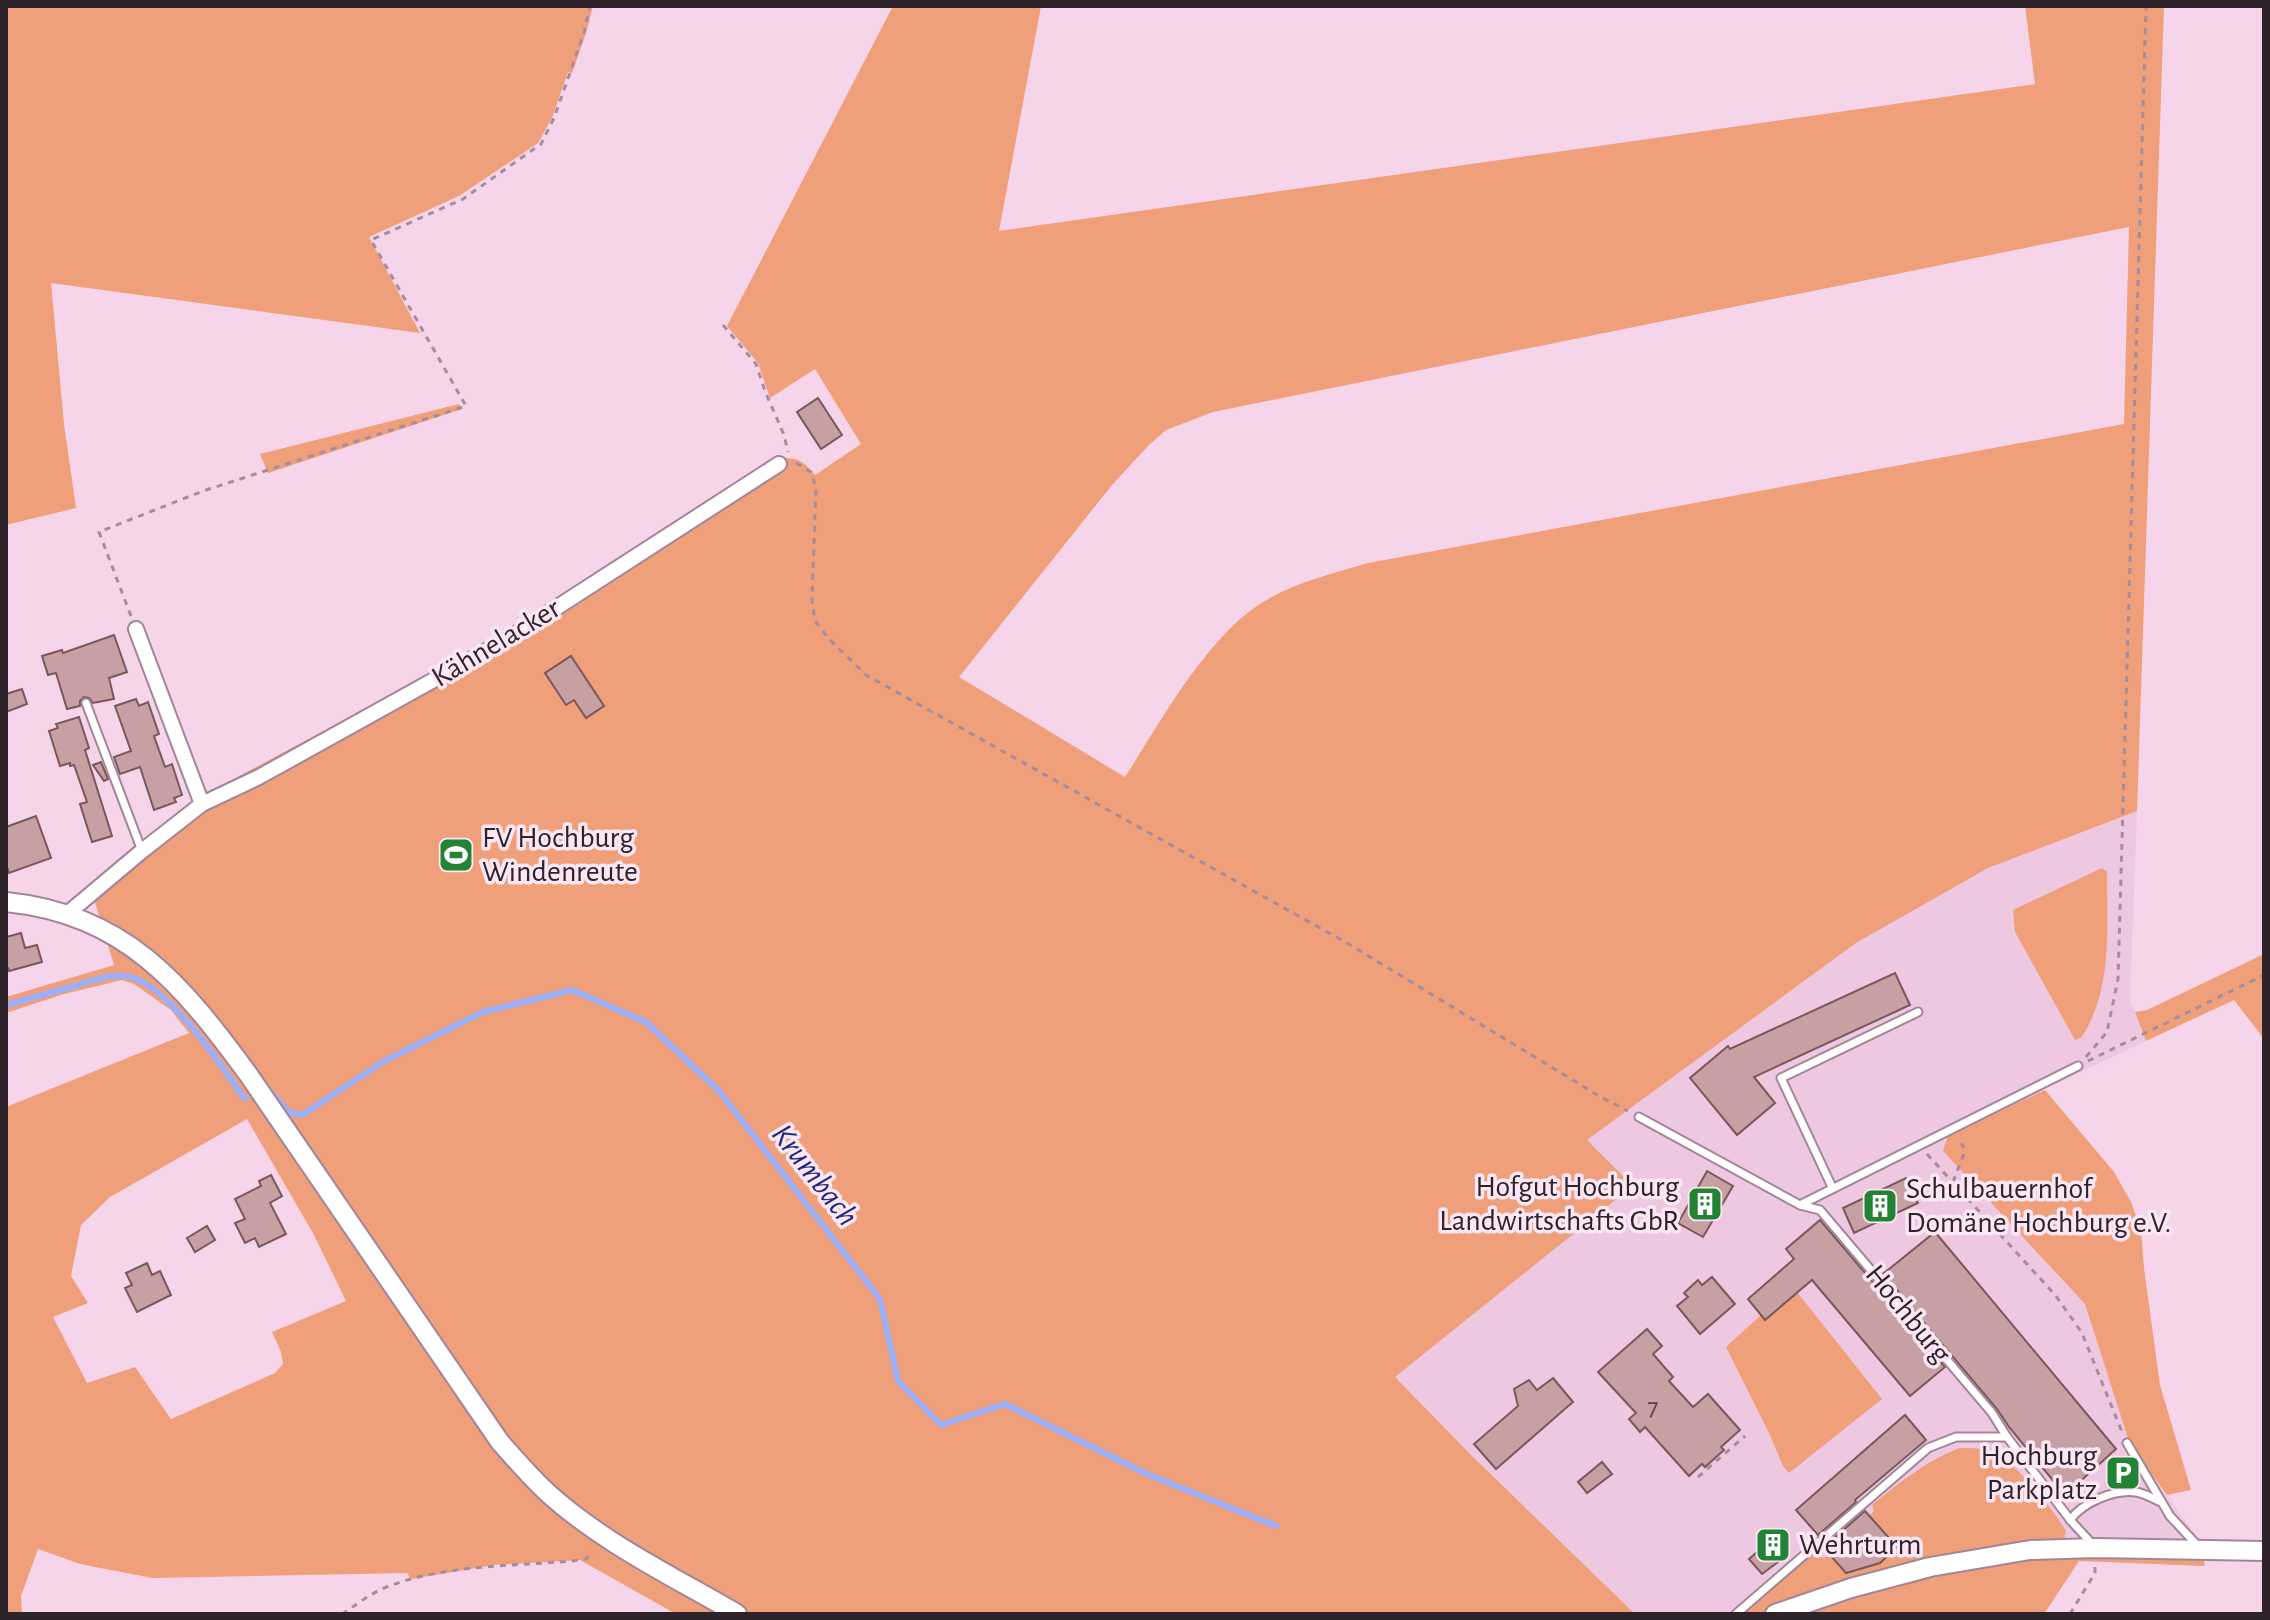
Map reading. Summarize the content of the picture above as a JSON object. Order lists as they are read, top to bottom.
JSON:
{
  "streets": {
    "street": ["Kähnelacker"],
    "lane": ["Hochburg"]
  },
  "water": ["Krumbach"],
  "places": {
    "sports": ["FV Hochburg Windenreute"],
    "building": ["Hofgut Hochburg Landwirtschafts GbR", "Schulbauernhof Domäne Hochburg e.V.", "Wehrturm"],
    "parking": ["Hochburg Parkplatz"]
  },
  "house_numbers": ["7"]
}
